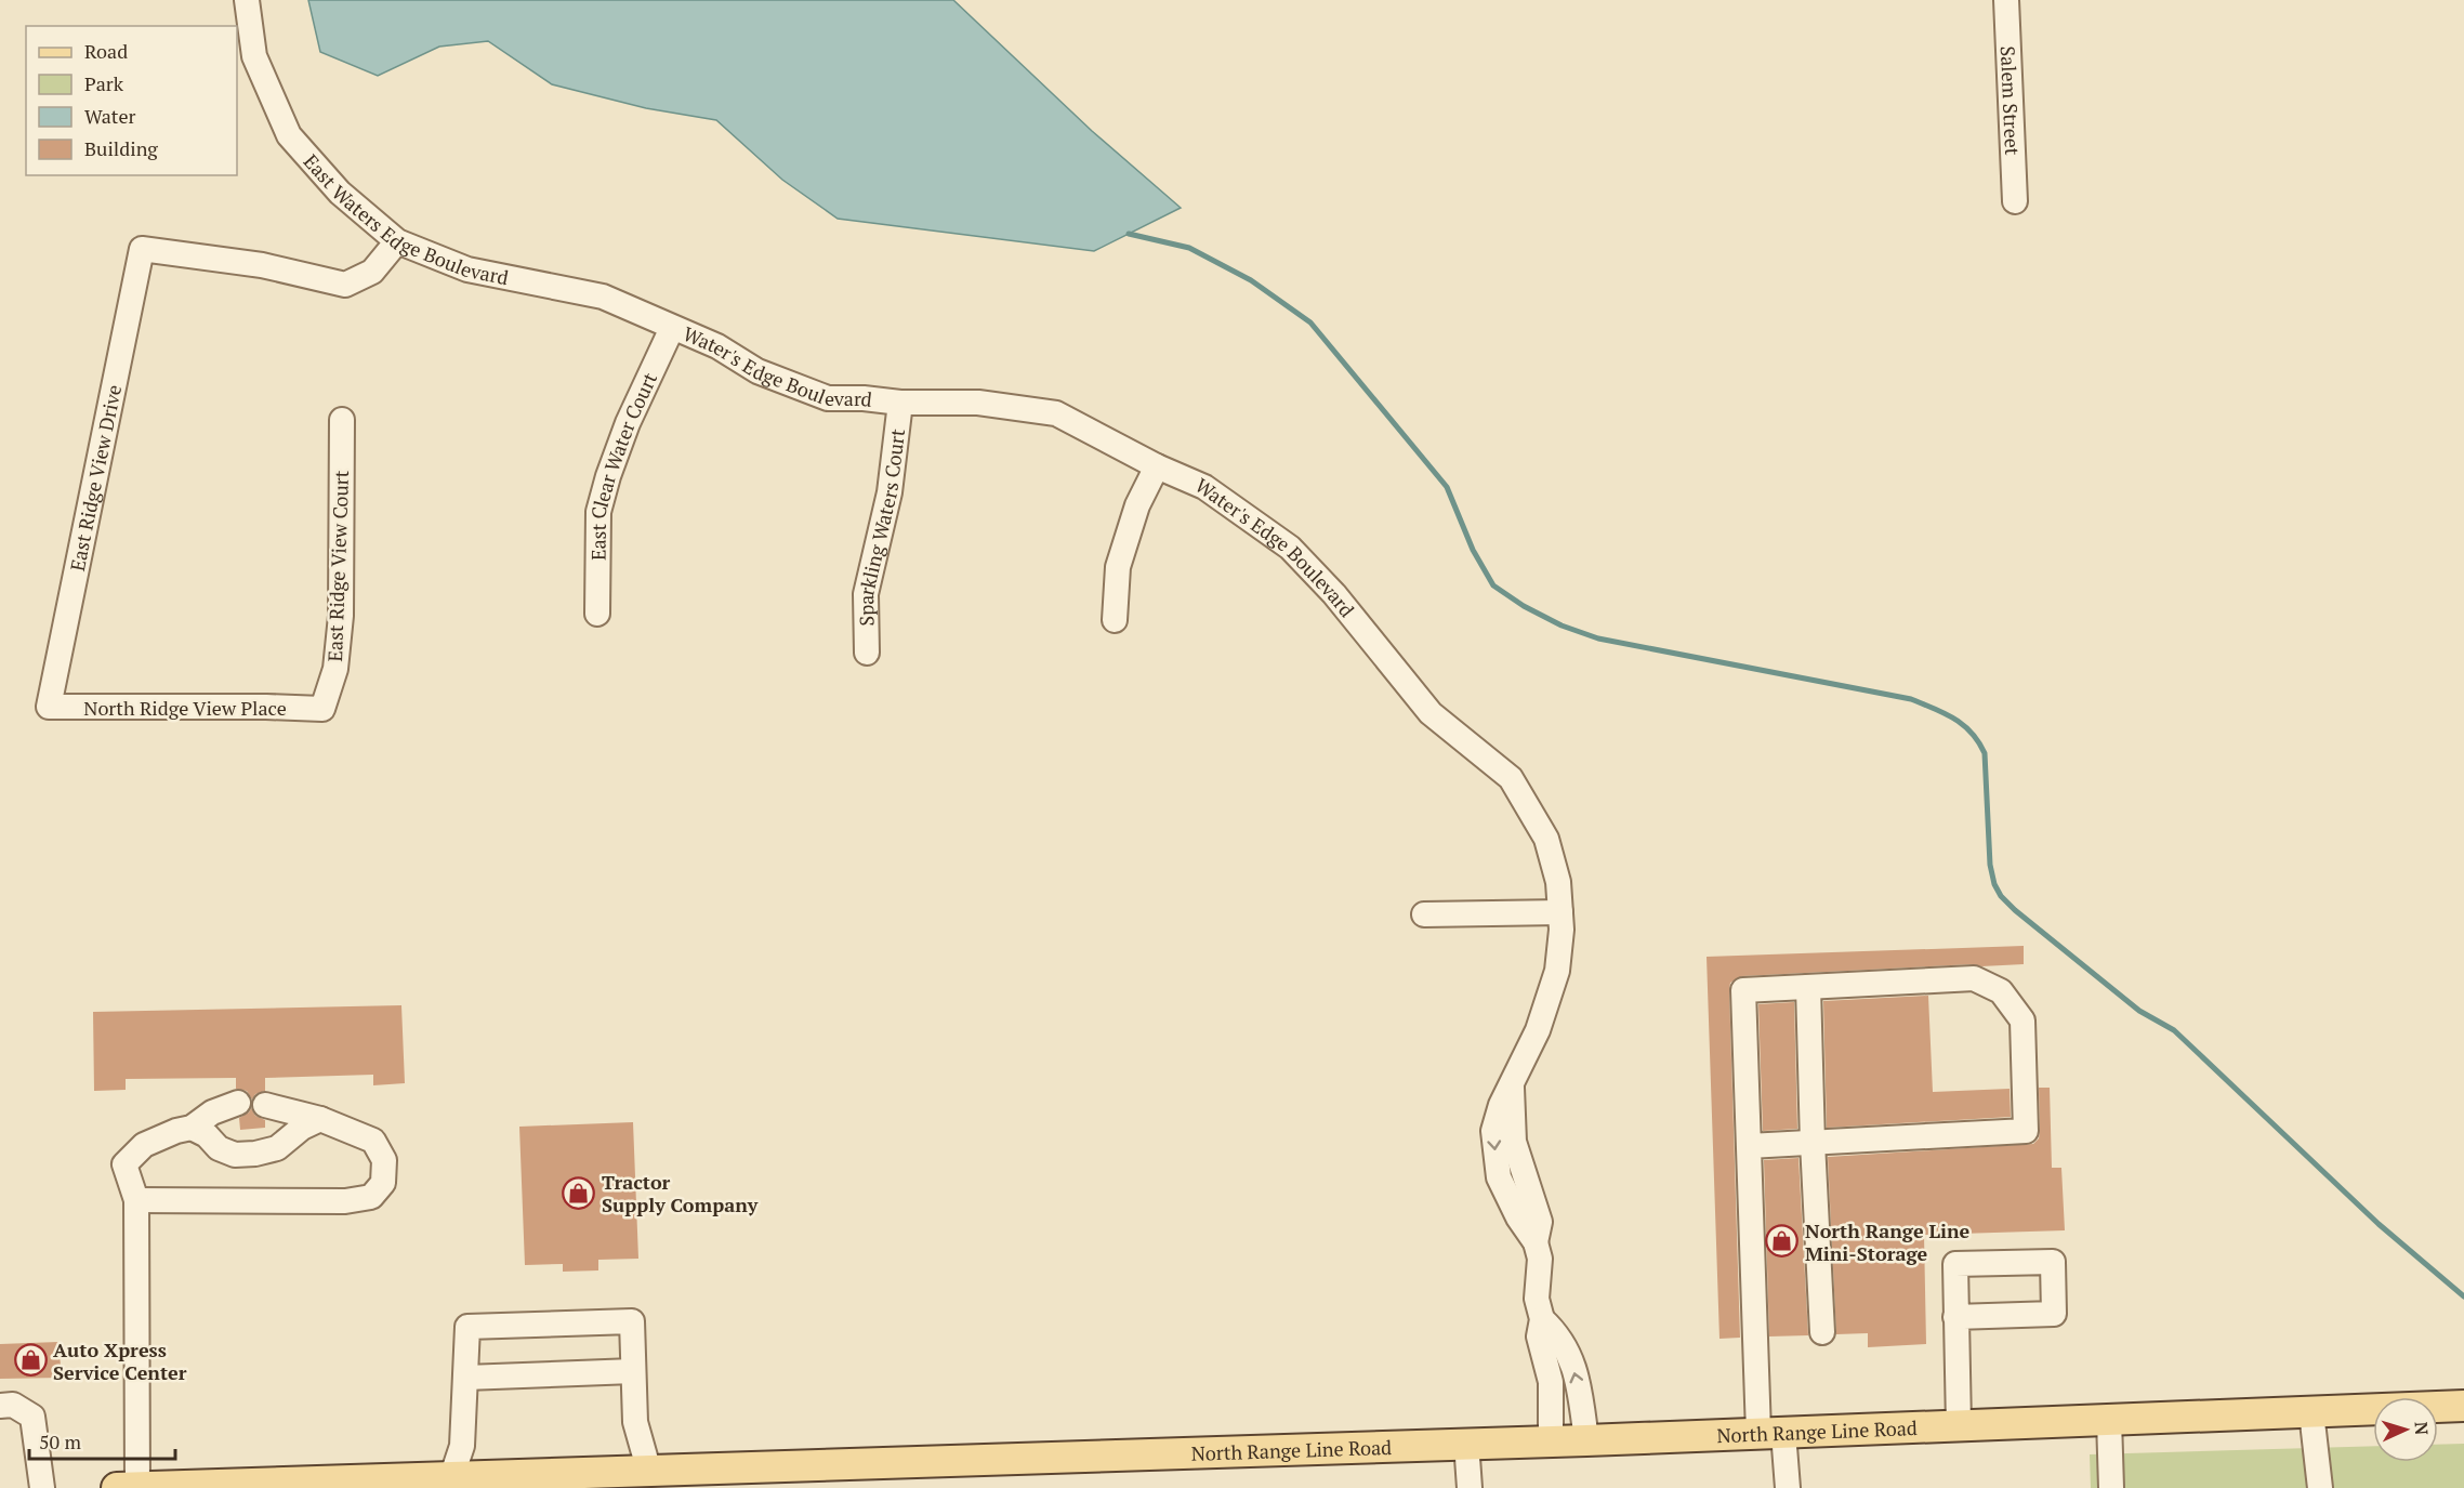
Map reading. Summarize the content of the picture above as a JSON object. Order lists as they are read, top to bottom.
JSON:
{
  "streets": {
    "main road": ["North Range Line Road"],
    "street": [
      "Salem Street",
      "East Waters Edge Boulevard",
      "Water's Edge Boulevard",
      "East Clear Water Court",
      "East Ridge View Drive",
      "Sparkling Waters Court",
      "East Ridge View Court",
      "North Ridge View Place"
    ]
  },
  "crossings": [
    ["East Waters Edge Boulevard", "Water's Edge Boulevard"],
    ["East Waters Edge Boulevard", "East Clear Water Court"],
    ["East Waters Edge Boulevard", "East Ridge View Drive"],
    ["Water's Edge Boulevard", "East Clear Water Court"],
    ["Water's Edge Boulevard", "Sparkling Waters Court"],
    ["Water's Edge Boulevard", "North Range Line Road"],
    ["East Ridge View Drive", "North Ridge View Place"],
    ["East Ridge View Court", "North Ridge View Place"]
  ],
  "places": {
    "shop": ["Tractor Supply Company", "North Range Line Mini-Storage", "Auto Xpress Service Center"]
  },
  "legend": [
    "Road",
    "Park",
    "Water",
    "Building"
  ],
  "scale_bar": "50 m",
  "north": "right"
}
